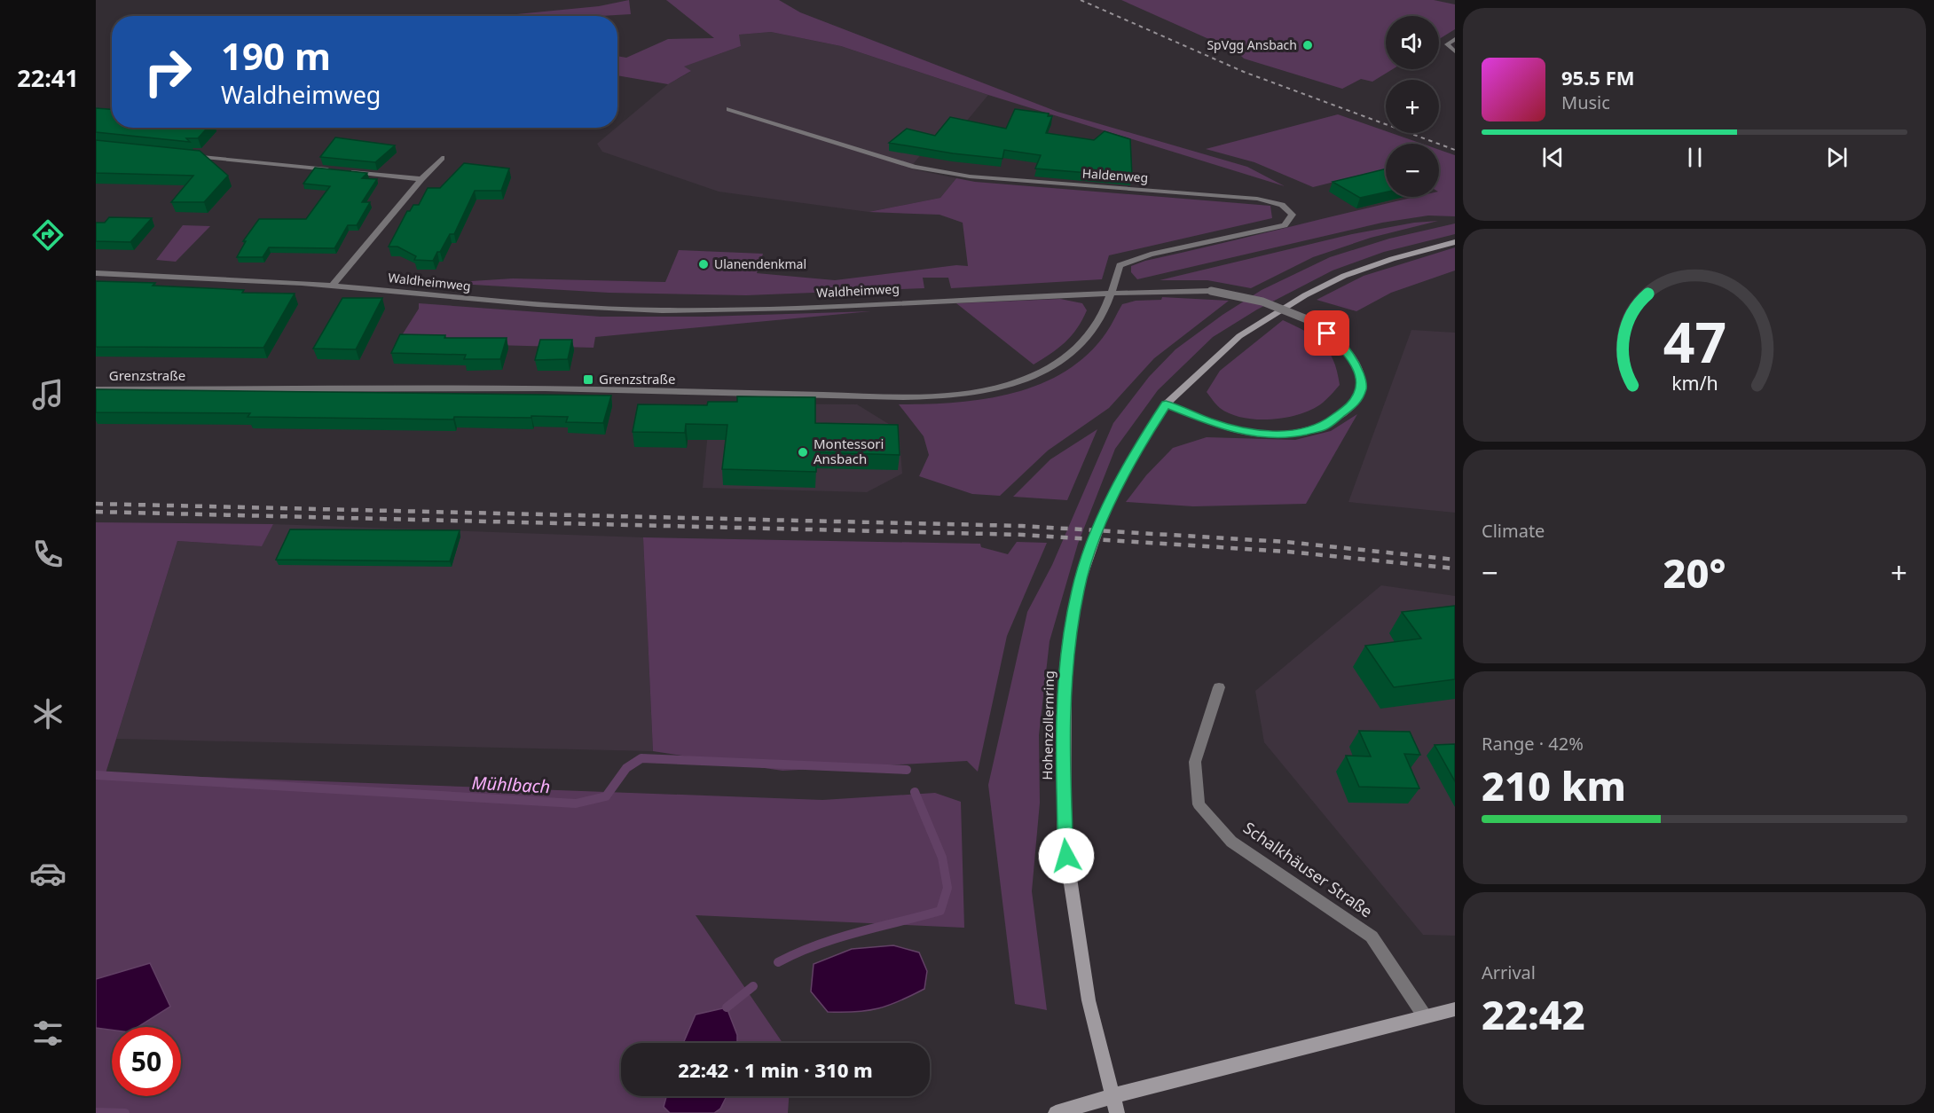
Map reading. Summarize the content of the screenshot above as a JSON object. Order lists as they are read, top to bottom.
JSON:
{
  "streets": {
    "main road": ["Hohenzollernring"],
    "street": [
      "Haldenweg",
      "Waldheimweg",
      "Grenzstraße",
      "Schalkhäuser Straße"
    ]
  },
  "crossings": [
    ["Haldenweg", "Waldheimweg"],
    ["Haldenweg", "Grenzstraße"],
    ["Waldheimweg", "Grenzstraße"],
    ["Waldheimweg", "Hohenzollernring"]
  ],
  "water": ["Mühlbach"],
  "places": {
    "other": ["SpVgg Ansbach", "Ulanendenkmal", "Montessori Ansbach"],
    "transit": ["Grenzstraße"]
  },
  "page": {
    "tabs": "22:41",
    "map_buttons": ["+", "−"],
    "turn": ["190 m", "Waldheimweg"],
    "song": ["95.5 FM", "Music"],
    "tile": [
      "Climate",
      ["Range · 42%", "210 km"],
      ["Arrival", "22:42"]
    ],
    "heat": ["−", "20°", "+"],
    "limit": "50",
    "trip": "22:42 · 1 min · 310 m",
    "gauge": ["47", "km/h"]
  }
}
